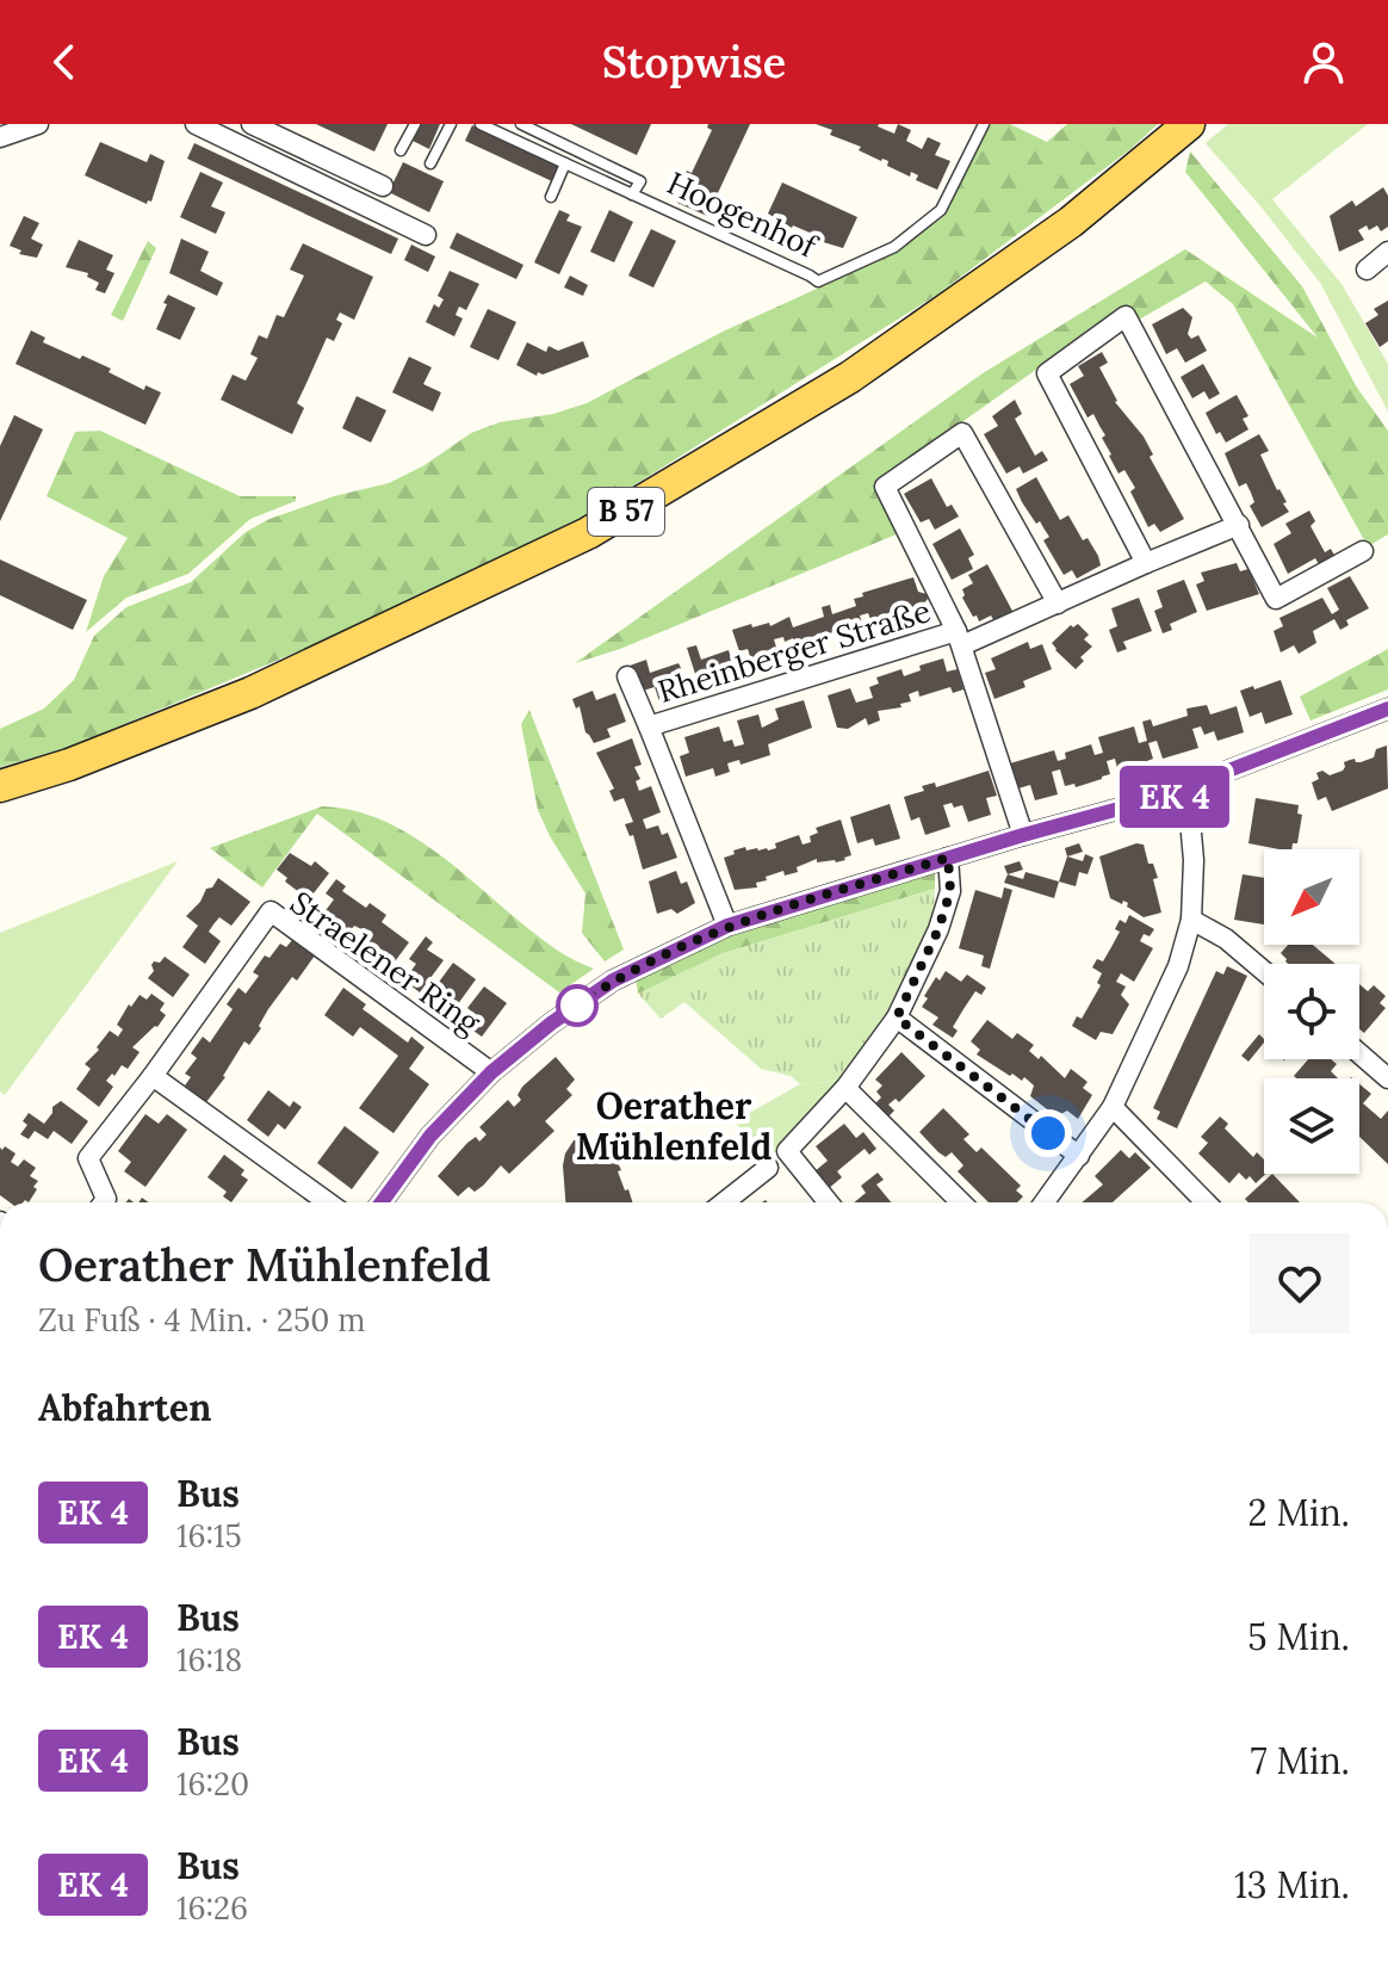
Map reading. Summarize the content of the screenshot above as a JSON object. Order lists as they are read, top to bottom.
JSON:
{
  "streets": {
    "main road": ["B 57"],
    "street": ["Rheinberger Straße", "Straelener Ring"],
    "lane": ["Hoogenhof"]
  },
  "districts": ["Oerather Mühlenfeld"],
  "north": "bottom left",
  "page": {
    "header": "Stopwise",
    "on_map": "EK 4",
    "heading": [
      ["Oerather Mühlenfeld", "Zu Fuß · 4 Min. · 250 m"],
      "Abfahrten"
    ],
    "list": [
      {
        "mark": "EK 4",
        "name": "Bus",
        "note": "16:15",
        "value": "2 Min."
      },
      {
        "mark": "EK 4",
        "name": "Bus",
        "note": "16:18",
        "value": "5 Min."
      },
      {
        "mark": "EK 4",
        "name": "Bus",
        "note": "16:20",
        "value": "7 Min."
      },
      {
        "mark": "EK 4",
        "name": "Bus",
        "note": "16:26",
        "value": "13 Min."
      }
    ]
  }
}
